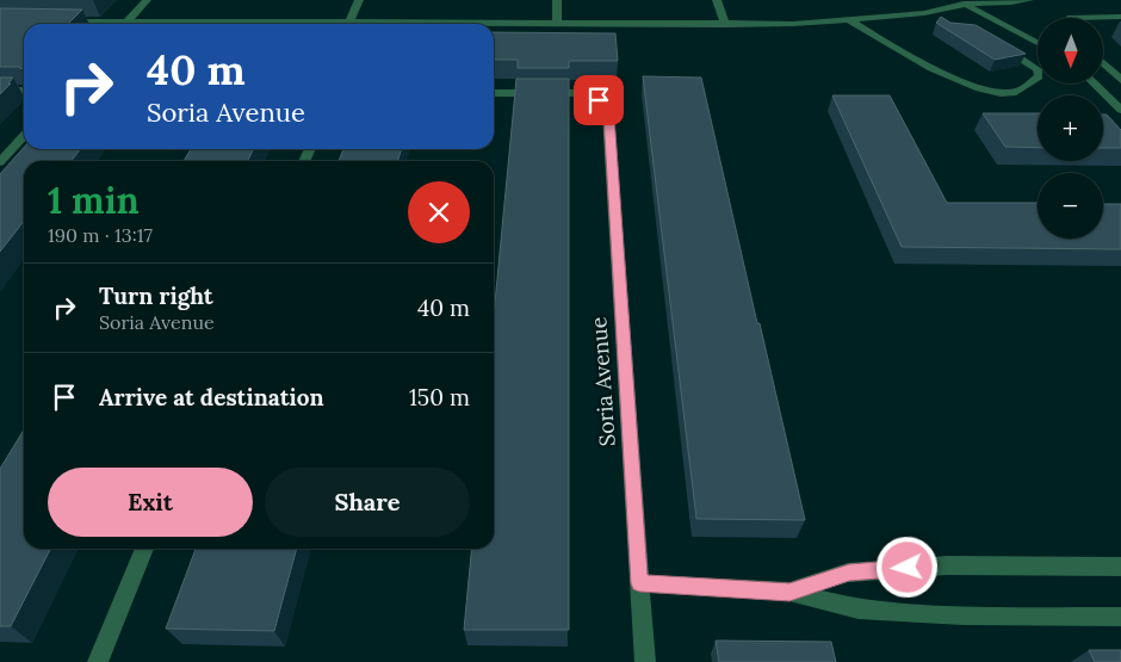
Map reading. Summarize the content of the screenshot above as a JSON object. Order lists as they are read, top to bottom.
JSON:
{
  "streets": {
    "street": ["Soria Avenue"]
  },
  "north": "bottom",
  "page": {
    "map_buttons": ["+", "−"],
    "turn": ["40 m", "Soria Avenue"],
    "heading": ["1 min", "190 m · 13:17"],
    "list": [
      {
        "name": "Turn right",
        "note": "Soria Avenue",
        "value": "40 m"
      },
      {
        "name": "Arrive at destination",
        "value": "150 m"
      }
    ],
    "buttons": ["Exit", "Share"]
  }
}
